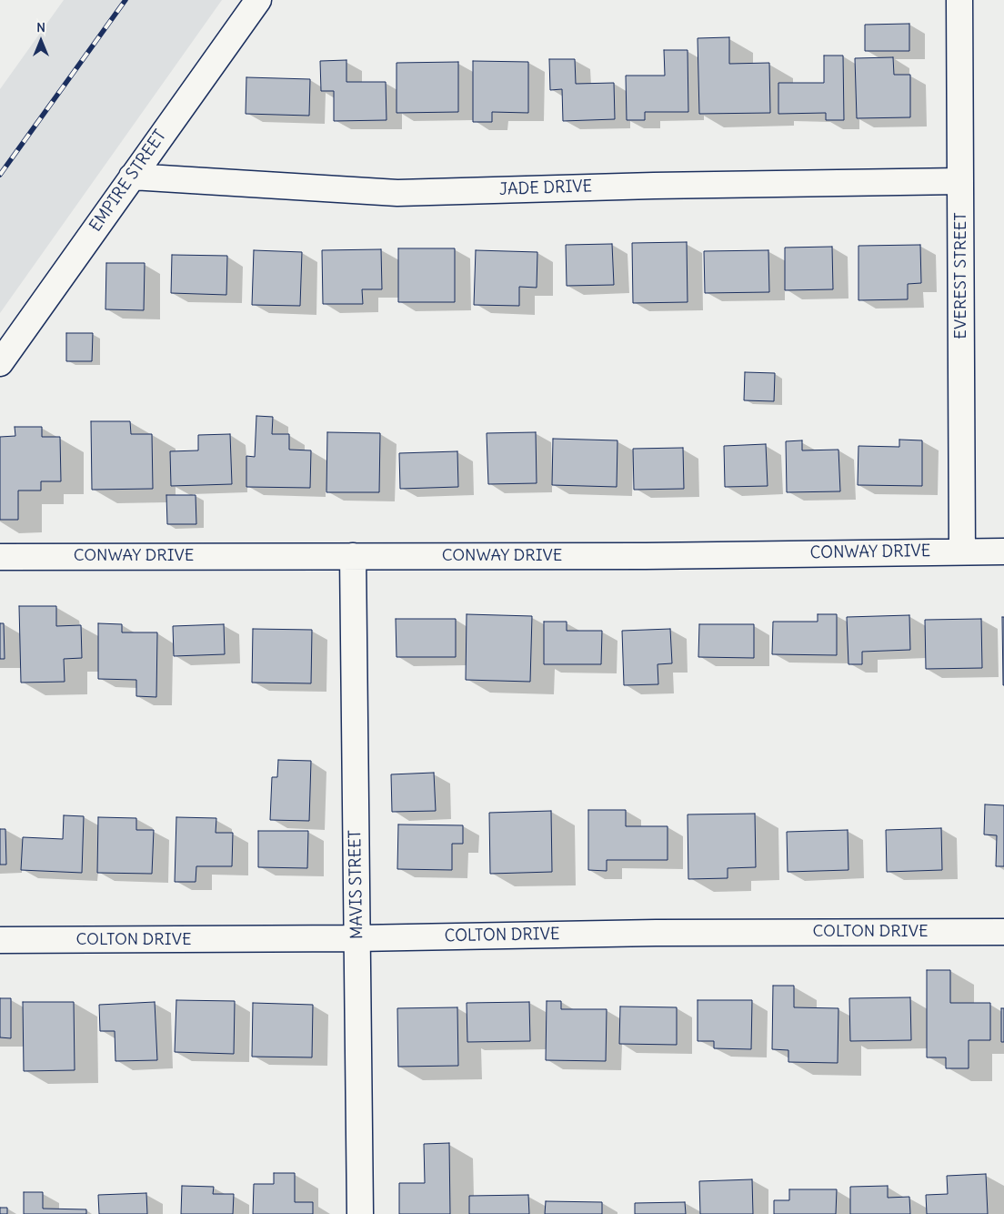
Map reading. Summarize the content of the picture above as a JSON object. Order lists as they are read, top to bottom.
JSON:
{
  "streets": {
    "street": [
      "EMPIRE STREET",
      "JADE DRIVE",
      "EVEREST STREET",
      "CONWAY DRIVE",
      "MAVIS STREET",
      "COLTON DRIVE"
    ]
  },
  "crossings": [
    ["EMPIRE STREET", "JADE DRIVE"],
    ["JADE DRIVE", "EVEREST STREET"],
    ["EVEREST STREET", "CONWAY DRIVE"],
    ["CONWAY DRIVE", "MAVIS STREET"],
    ["MAVIS STREET", "COLTON DRIVE"]
  ],
  "north": "top"
}
